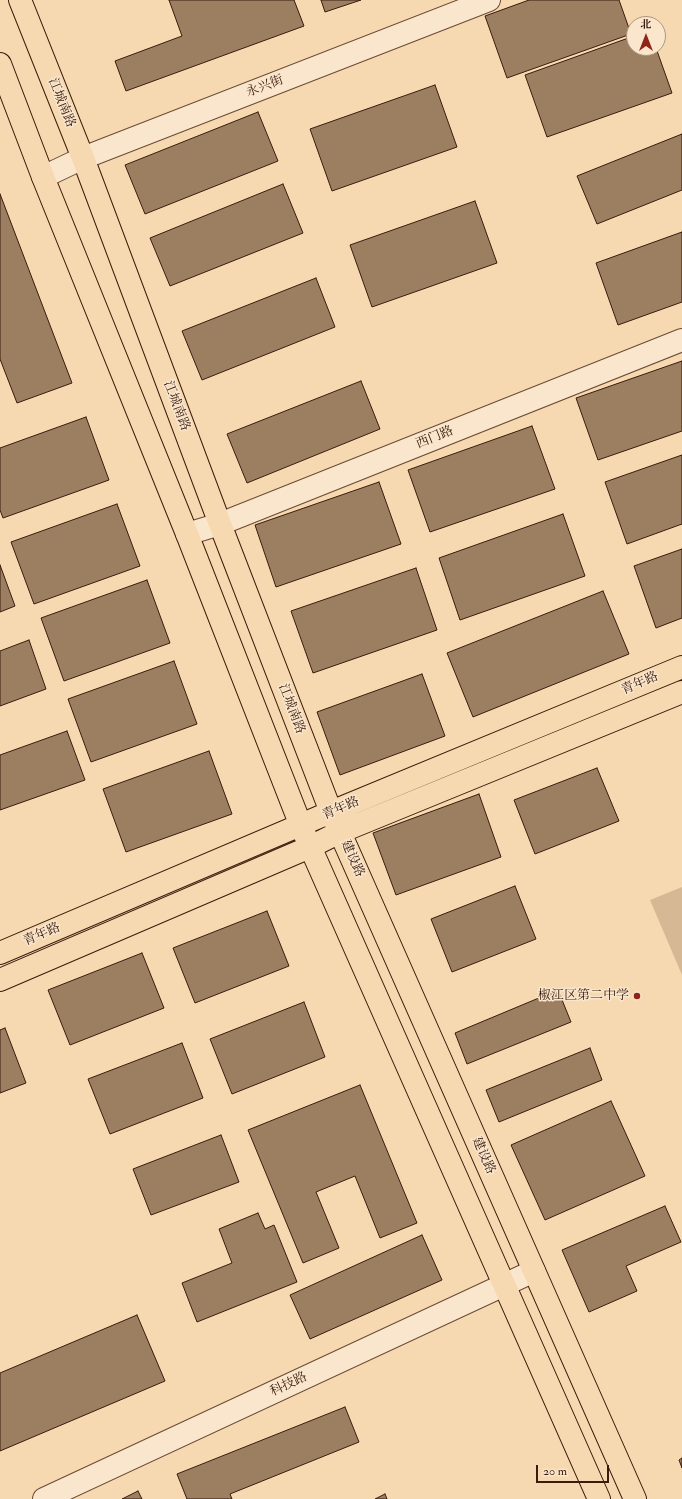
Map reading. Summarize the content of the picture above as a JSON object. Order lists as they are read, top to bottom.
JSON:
{
  "streets": {
    "main road": ["江城南路", "青年路", "建设路"],
    "street": ["永兴街", "西门路", "科技路"]
  },
  "crossings": [
    ["永兴街", "江城南路"],
    ["江城南路", "西门路"],
    ["江城南路", "青年路"],
    ["江城南路", "建设路"],
    ["青年路", "建设路"],
    ["建设路", "科技路"]
  ],
  "places": ["椒江区第二中学"],
  "scale_bar": "20 m",
  "north": "top"
}
